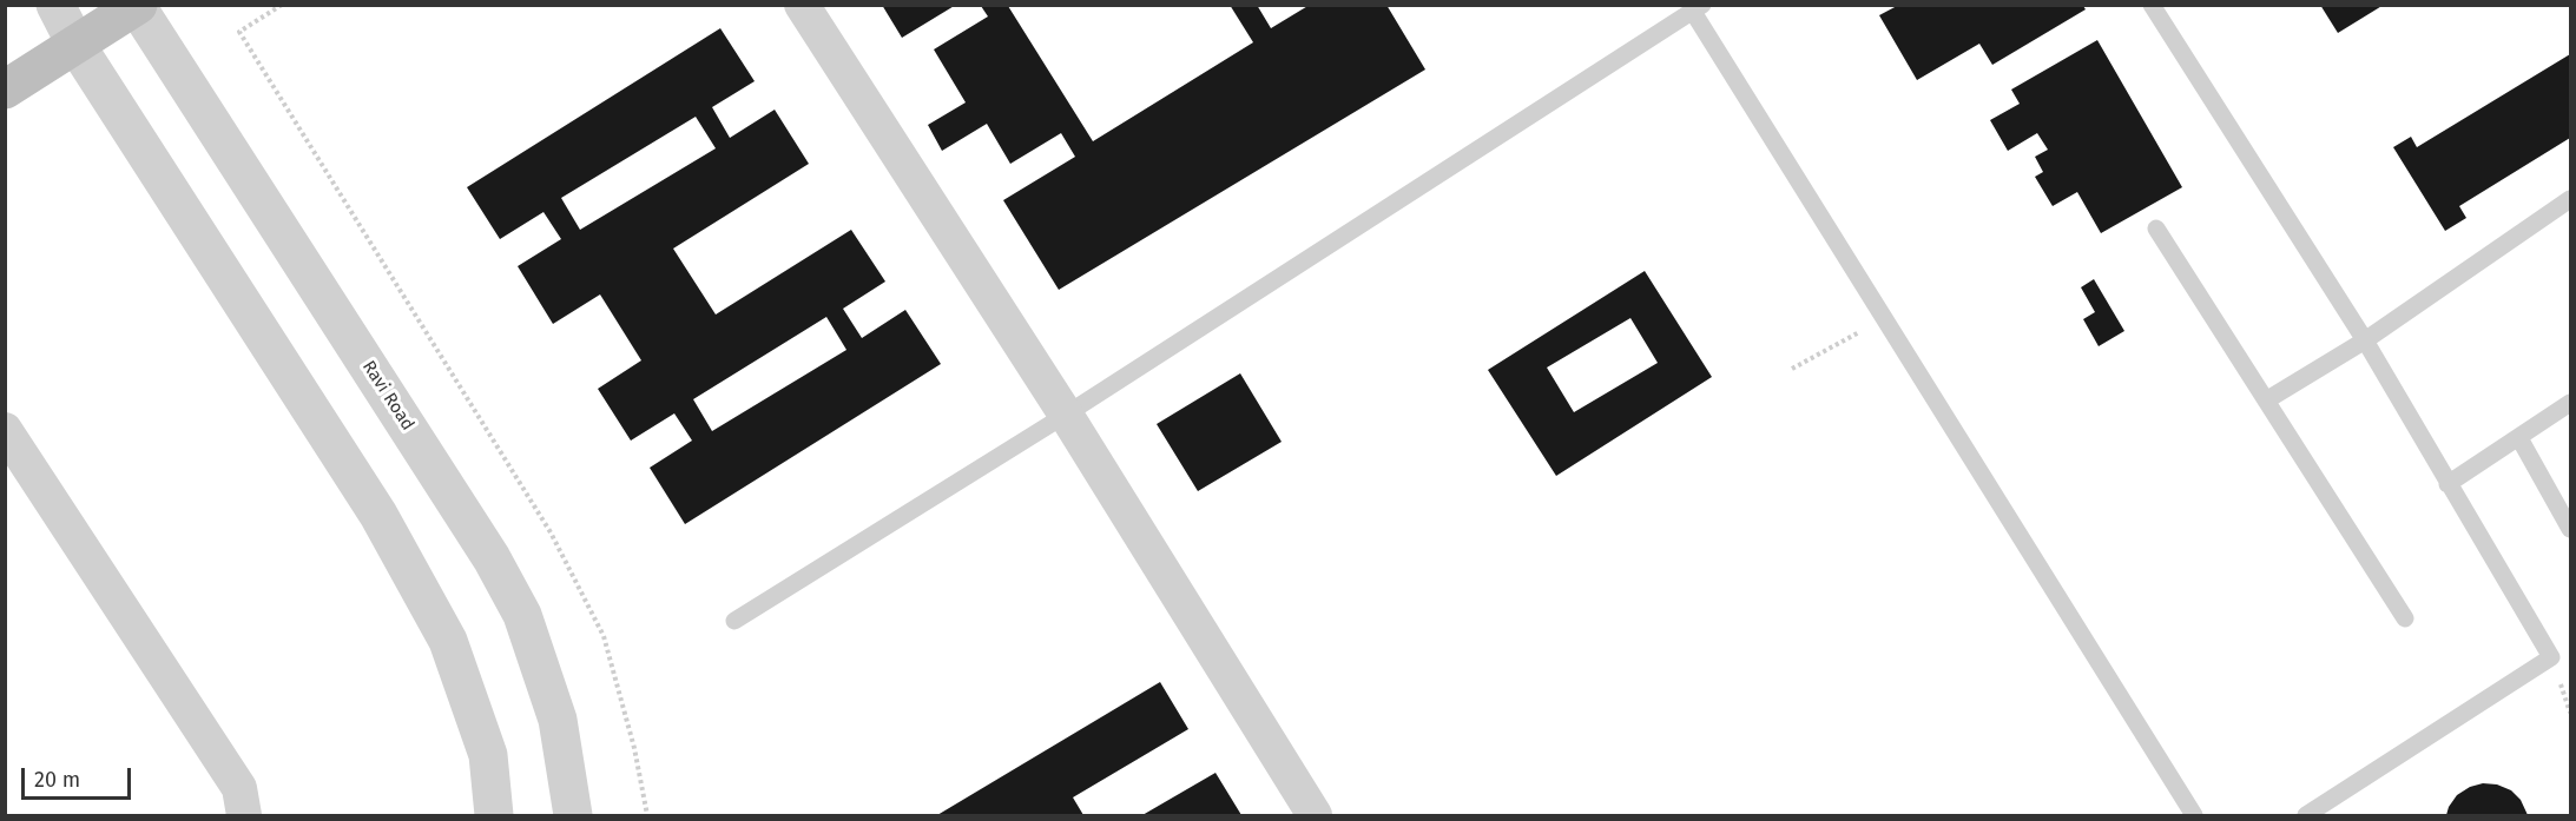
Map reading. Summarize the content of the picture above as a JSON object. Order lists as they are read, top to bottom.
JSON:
{
  "streets": {
    "street": ["Ravi Road"]
  },
  "scale_bar": "20 m"
}
